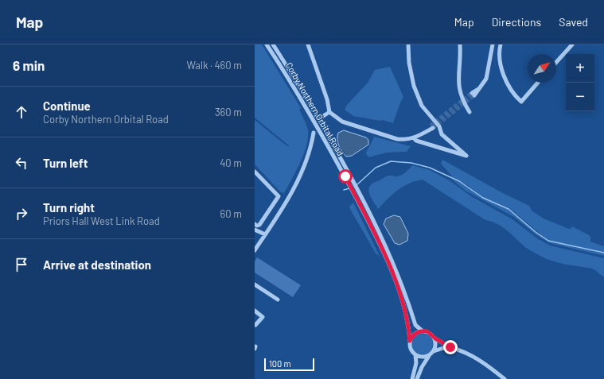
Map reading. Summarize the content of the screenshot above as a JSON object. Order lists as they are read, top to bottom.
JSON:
{
  "streets": {
    "street": ["Corby Northern Orbital Road"]
  },
  "scale_bar": "100 m",
  "north": "top right",
  "page": {
    "header": "Map",
    "nav": ["Map", "Directions", "Saved"],
    "heading": ["6 min", "Walk · 460 m"],
    "map_buttons": ["+", "−"],
    "list": [
      ["Continue", "Corby Northern Orbital Road", "360 m"],
      ["Turn left", "40 m"],
      ["Turn right", "Priors Hall West Link Road", "60 m"],
      "Arrive at destination"
    ],
    "scale": "100 m"
  }
}
